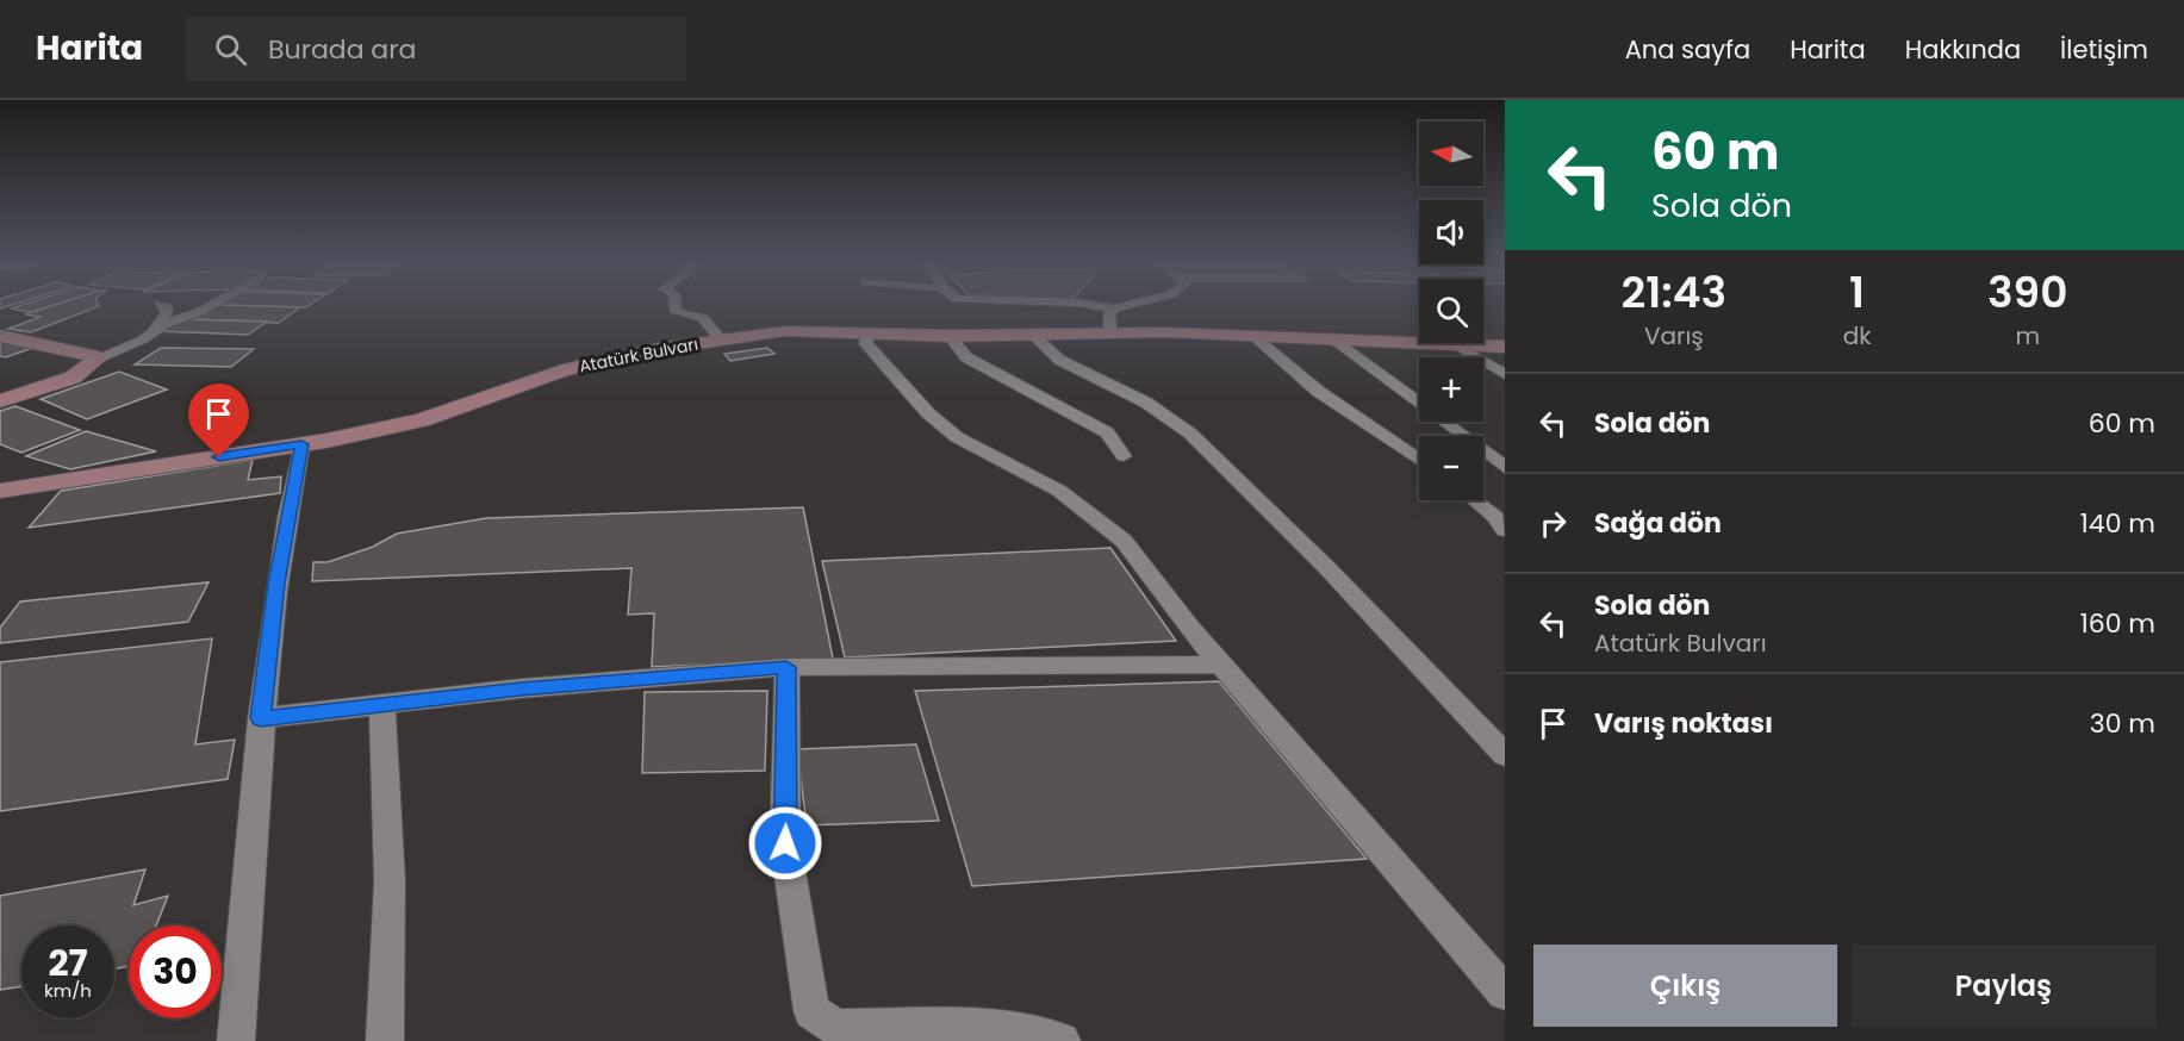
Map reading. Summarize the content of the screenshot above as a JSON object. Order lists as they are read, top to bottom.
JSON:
{
  "streets": {
    "street": ["Atatürk Bulvarı"]
  },
  "north": "left",
  "page": {
    "header": "Harita",
    "search": "Burada ara",
    "nav": [
      "Ana sayfa",
      "Harita",
      "Hakkında",
      "İletişim"
    ],
    "turn": ["60 m", "Sola dön"],
    "map_buttons": ["+", "−"],
    "eta": [
      "21:43",
      "Varış",
      "1",
      "dk",
      "390",
      "m"
    ],
    "list": [
      {
        "name": "Sola dön",
        "value": "60 m"
      },
      {
        "name": "Sağa dön",
        "value": "140 m"
      },
      {
        "name": "Sola dön",
        "note": "Atatürk Bulvarı",
        "value": "160 m"
      },
      {
        "name": "Varış noktası",
        "value": "30 m"
      }
    ],
    "speed": "27 km/h",
    "limit": "30",
    "buttons": ["Çıkış", "Paylaş"]
  }
}
